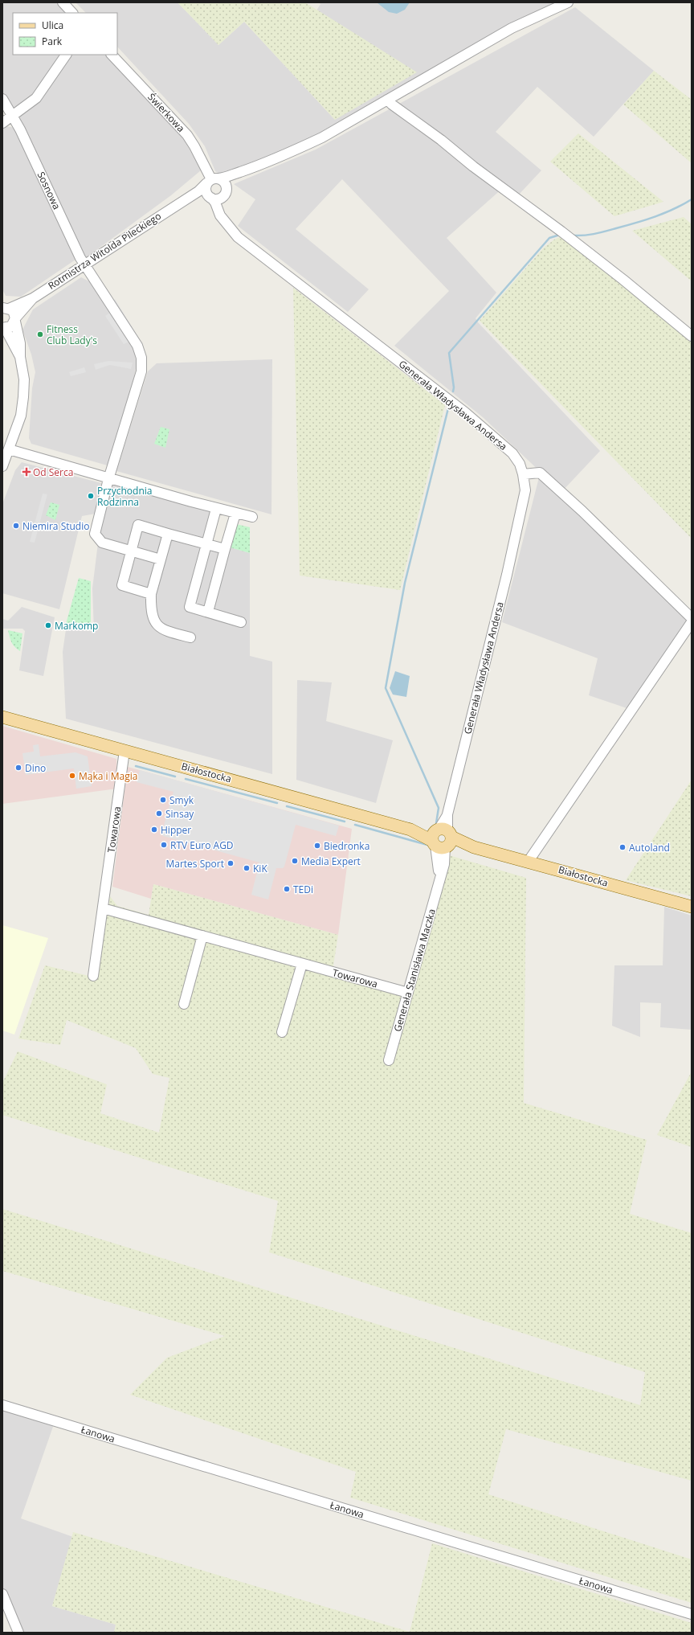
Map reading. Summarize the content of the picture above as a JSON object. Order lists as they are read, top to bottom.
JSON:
{
  "streets": {
    "main road": ["Białostocka"],
    "street": [
      "Świerkowa",
      "Sosnowa",
      "Rotmistrza Witolda Pileckiego",
      "Generała Władysława Andersa",
      "Towarowa",
      "Generała Stanisława Maczka",
      "Łanowa"
    ]
  },
  "crossings": [
    ["Świerkowa", "Rotmistrza Witolda Pileckiego"],
    ["Świerkowa", "Generała Władysława Andersa"],
    ["Sosnowa", "Rotmistrza Witolda Pileckiego"],
    ["Rotmistrza Witolda Pileckiego", "Generała Władysława Andersa"],
    ["Generała Władysława Andersa", "Białostocka"],
    ["Generała Władysława Andersa", "Generała Stanisława Maczka"],
    ["Białostocka", "Towarowa"],
    ["Białostocka", "Generała Stanisława Maczka"],
    ["Towarowa", "Generała Stanisława Maczka"]
  ],
  "places": {
    "other": [
      "Fitness Club Lady's",
      "Przychodnia Rodzinna",
      "Niemira Studio",
      "Markomp",
      "Dino",
      "Mąka i Magia",
      "Smyk",
      "Sinsay",
      "Hipper",
      "RTV Euro AGD",
      "Biedronka",
      "Autoland",
      "Media Expert",
      "Martes Sport",
      "KiK",
      "TEDi"
    ],
    "health": ["Od Serca"]
  },
  "legend": ["Ulica", "Park"]
}
